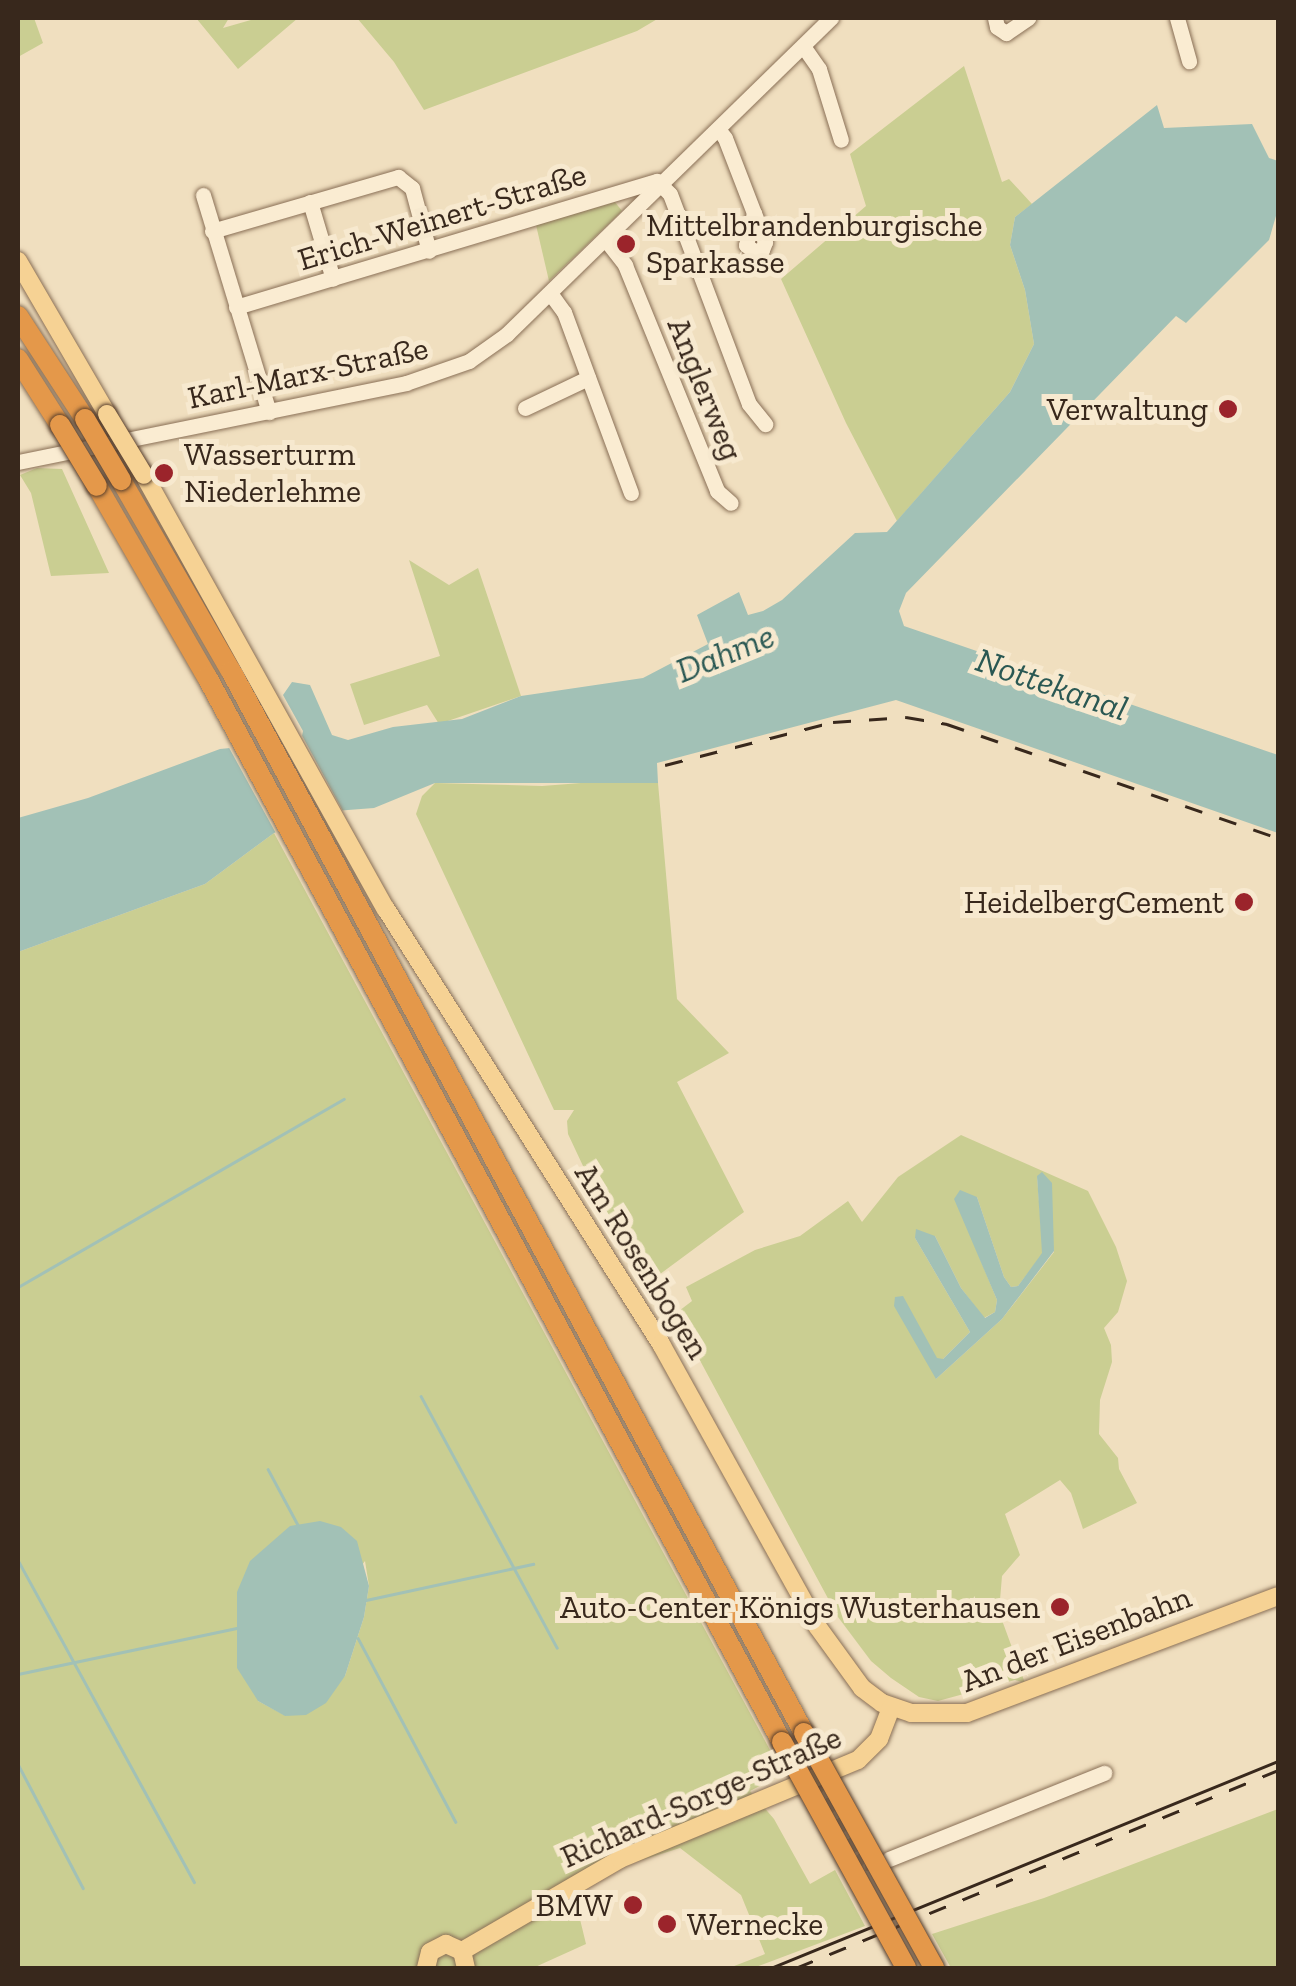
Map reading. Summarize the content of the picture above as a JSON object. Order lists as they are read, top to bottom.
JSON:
{
  "streets": {
    "main road": ["Am Rosenbogen", "An der Eisenbahn", "Richard-Sorge-Straße"],
    "street": ["Erich-Weinert-Straße", "Karl-Marx-Straße", "Anglerweg"]
  },
  "crossings": [
    ["Erich-Weinert-Straße", "Karl-Marx-Straße"],
    ["Karl-Marx-Straße", "Anglerweg"],
    ["Am Rosenbogen", "An der Eisenbahn"],
    ["Am Rosenbogen", "Richard-Sorge-Straße"],
    ["An der Eisenbahn", "Richard-Sorge-Straße"]
  ],
  "water": ["Dahme", "Nottekanal"],
  "places": [
    "Mittelbrandenburgische Sparkasse",
    "Verwaltung",
    "Wasserturm Niederlehme",
    "HeidelbergCement",
    "Auto-Center Königs Wusterhausen",
    "BMW",
    "Wernecke"
  ]
}
